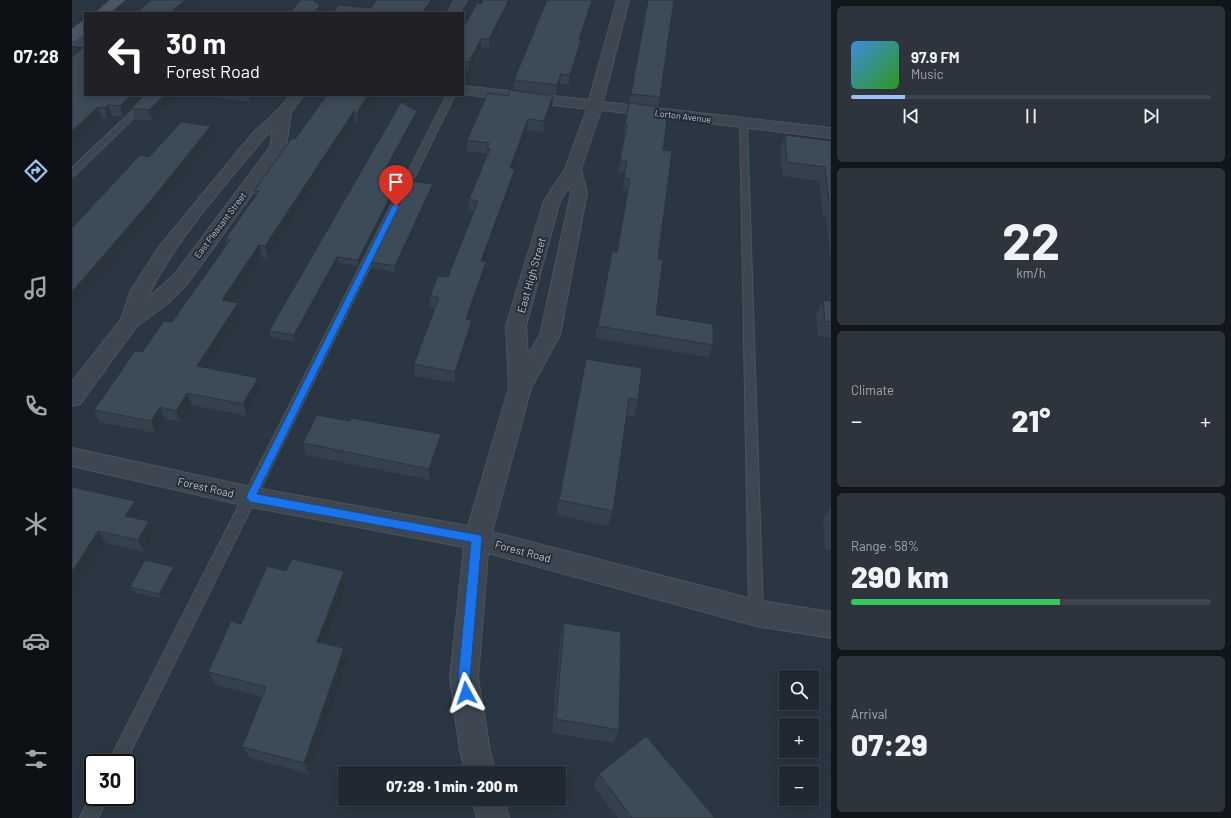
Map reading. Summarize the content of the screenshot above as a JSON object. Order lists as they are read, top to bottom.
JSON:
{
  "streets": {
    "street": [
      "Lorton Avenue",
      "East Pleasant Street",
      "East High Street",
      "Forest Road"
    ]
  },
  "crossings": [
    ["Lorton Avenue", "East High Street"],
    ["East High Street", "Forest Road"]
  ],
  "page": {
    "tabs": "07:28",
    "turn": ["30 m", "Forest Road"],
    "song": ["97.9 FM", "Music"],
    "tile": [
      ["22", "km/h"],
      "Climate",
      ["Range · 58%", "290 km"],
      ["Arrival", "07:29"]
    ],
    "heat": ["−", "21°", "+"],
    "map_buttons": ["+", "−"],
    "limit": "30",
    "trip": "07:29 · 1 min · 200 m"
  }
}
